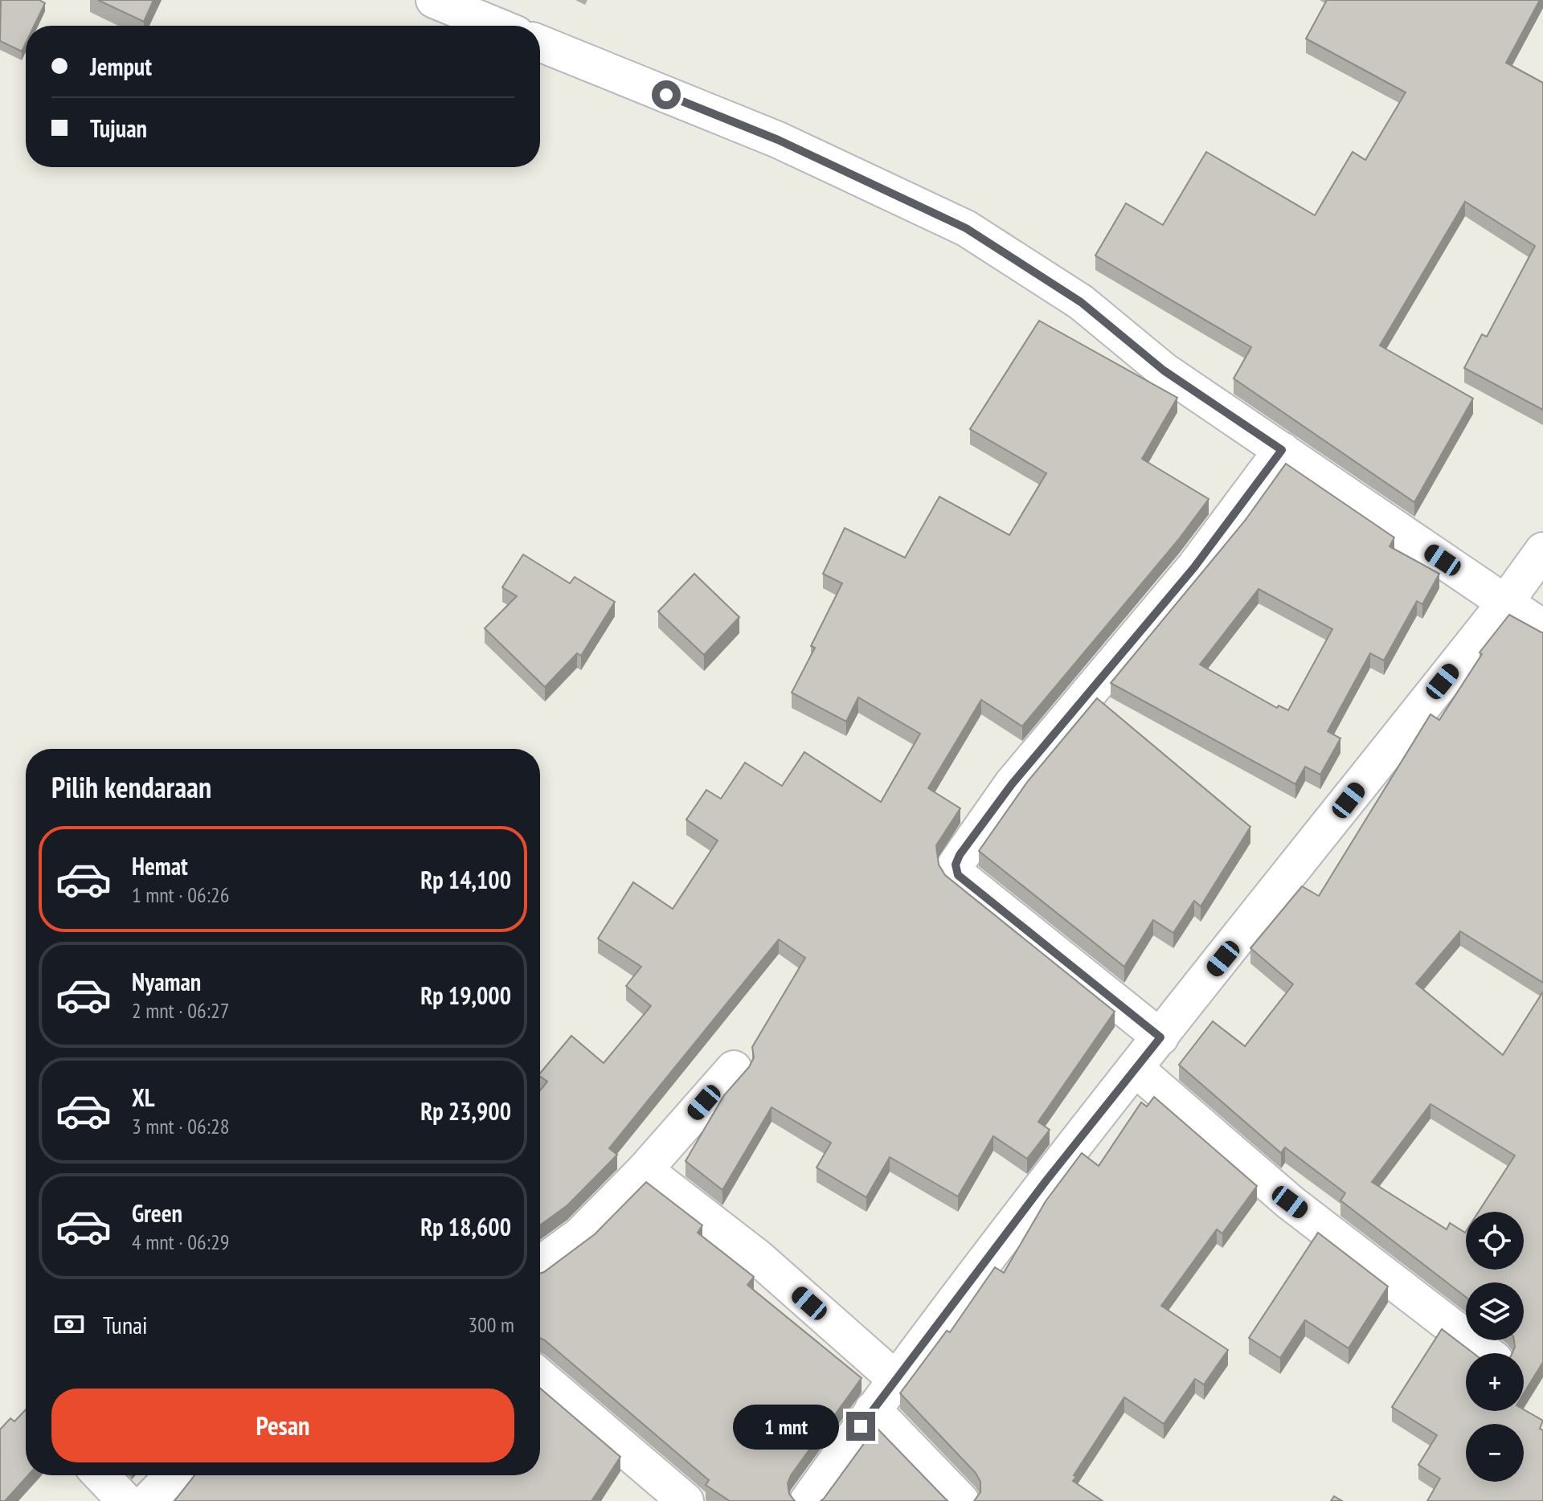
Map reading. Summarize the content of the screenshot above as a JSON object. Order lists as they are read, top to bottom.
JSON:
{
  "page": {
    "banner": ["Jemput", "Tujuan"],
    "heading": "Pilih kendaraan",
    "list": [
      {
        "name": "Hemat",
        "note": "1 mnt · 06:26",
        "value": "Rp 14,100"
      },
      {
        "name": "Nyaman",
        "note": "2 mnt · 06:27",
        "value": "Rp 19,000"
      },
      {
        "name": "XL",
        "note": "3 mnt · 06:28",
        "value": "Rp 23,900"
      },
      {
        "name": "Green",
        "note": "4 mnt · 06:29",
        "value": "Rp 18,600"
      }
    ],
    "map_buttons": ["+", "−"],
    "pay": ["Tunai", "300 m"],
    "buttons": "Pesan",
    "bubble": "1 mnt"
  }
}
